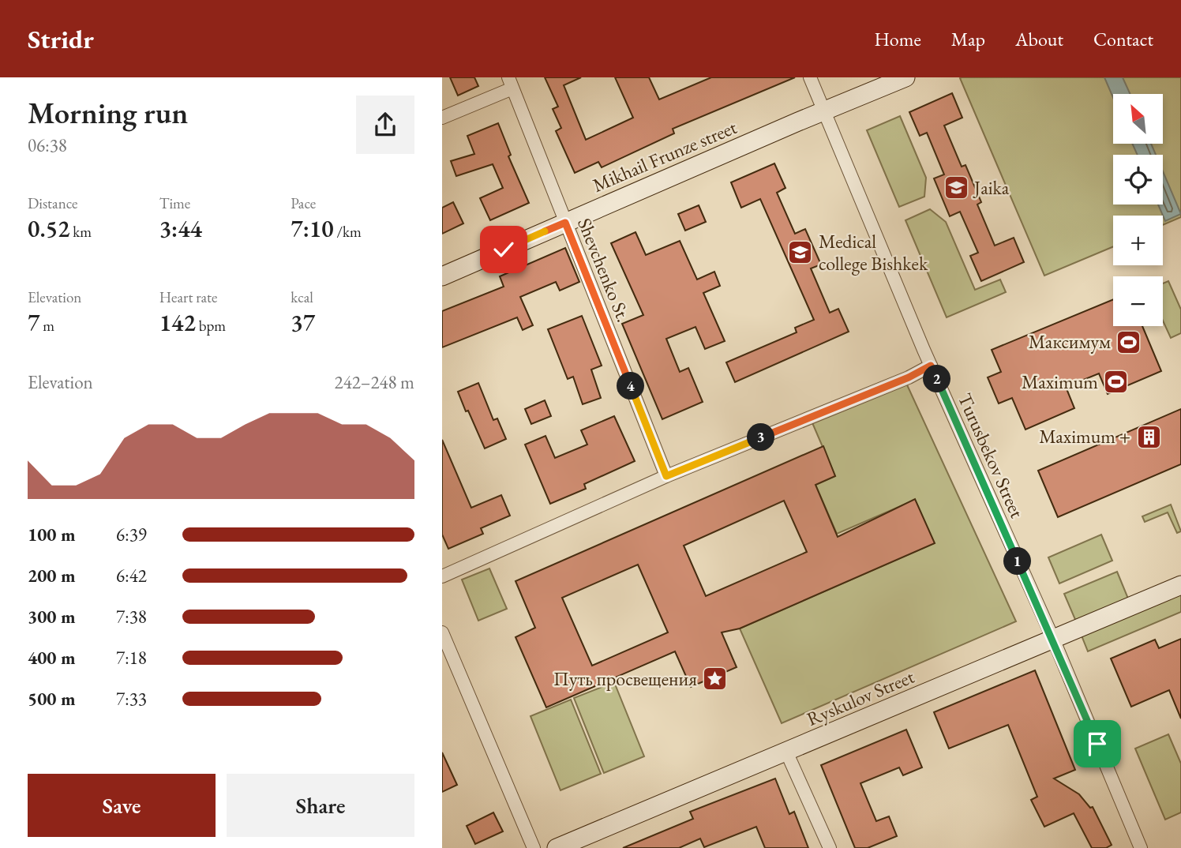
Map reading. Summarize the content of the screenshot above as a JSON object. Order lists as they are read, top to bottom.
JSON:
{
  "streets": {
    "street": [
      "Mikhail Frunze street",
      "Shevchenko St.",
      "Turusbekov Street",
      "Ryskulov Street"
    ]
  },
  "crossings": [
    ["Mikhail Frunze street", "Shevchenko St."],
    ["Mikhail Frunze street", "Turusbekov Street"],
    ["Turusbekov Street", "Ryskulov Street"]
  ],
  "places": {
    "school or university": ["Jaika", "Medical college Bishkek"],
    "sports": ["Максимум", "Maximum"],
    "building": ["Maximum +"],
    "place": ["Путь просвещения"]
  },
  "north": "top left",
  "page": {
    "header": "Stridr",
    "nav": [
      "Home",
      "Map",
      "About",
      "Contact"
    ],
    "heading": ["Morning run", "06:38"],
    "map_buttons": ["+", "−"],
    "stats": [
      ["Distance", "0.52 km"],
      ["Time", "3:44"],
      ["Pace", "7:10 /km"],
      ["Elevation", "7 m"],
      ["Heart rate", "142 bpm"],
      ["kcal", "37"]
    ],
    "chart": ["Elevation", "242–248 m"],
    "pins": [
      "2",
      "4",
      "3",
      "1"
    ],
    "list": [
      {
        "name": "100 m",
        "note": "6:39"
      },
      {
        "name": "200 m",
        "note": "6:42"
      },
      {
        "name": "300 m",
        "note": "7:38"
      },
      {
        "name": "400 m",
        "note": "7:18"
      },
      {
        "name": "500 m",
        "note": "7:33"
      }
    ],
    "buttons": ["Save", "Share"]
  }
}
